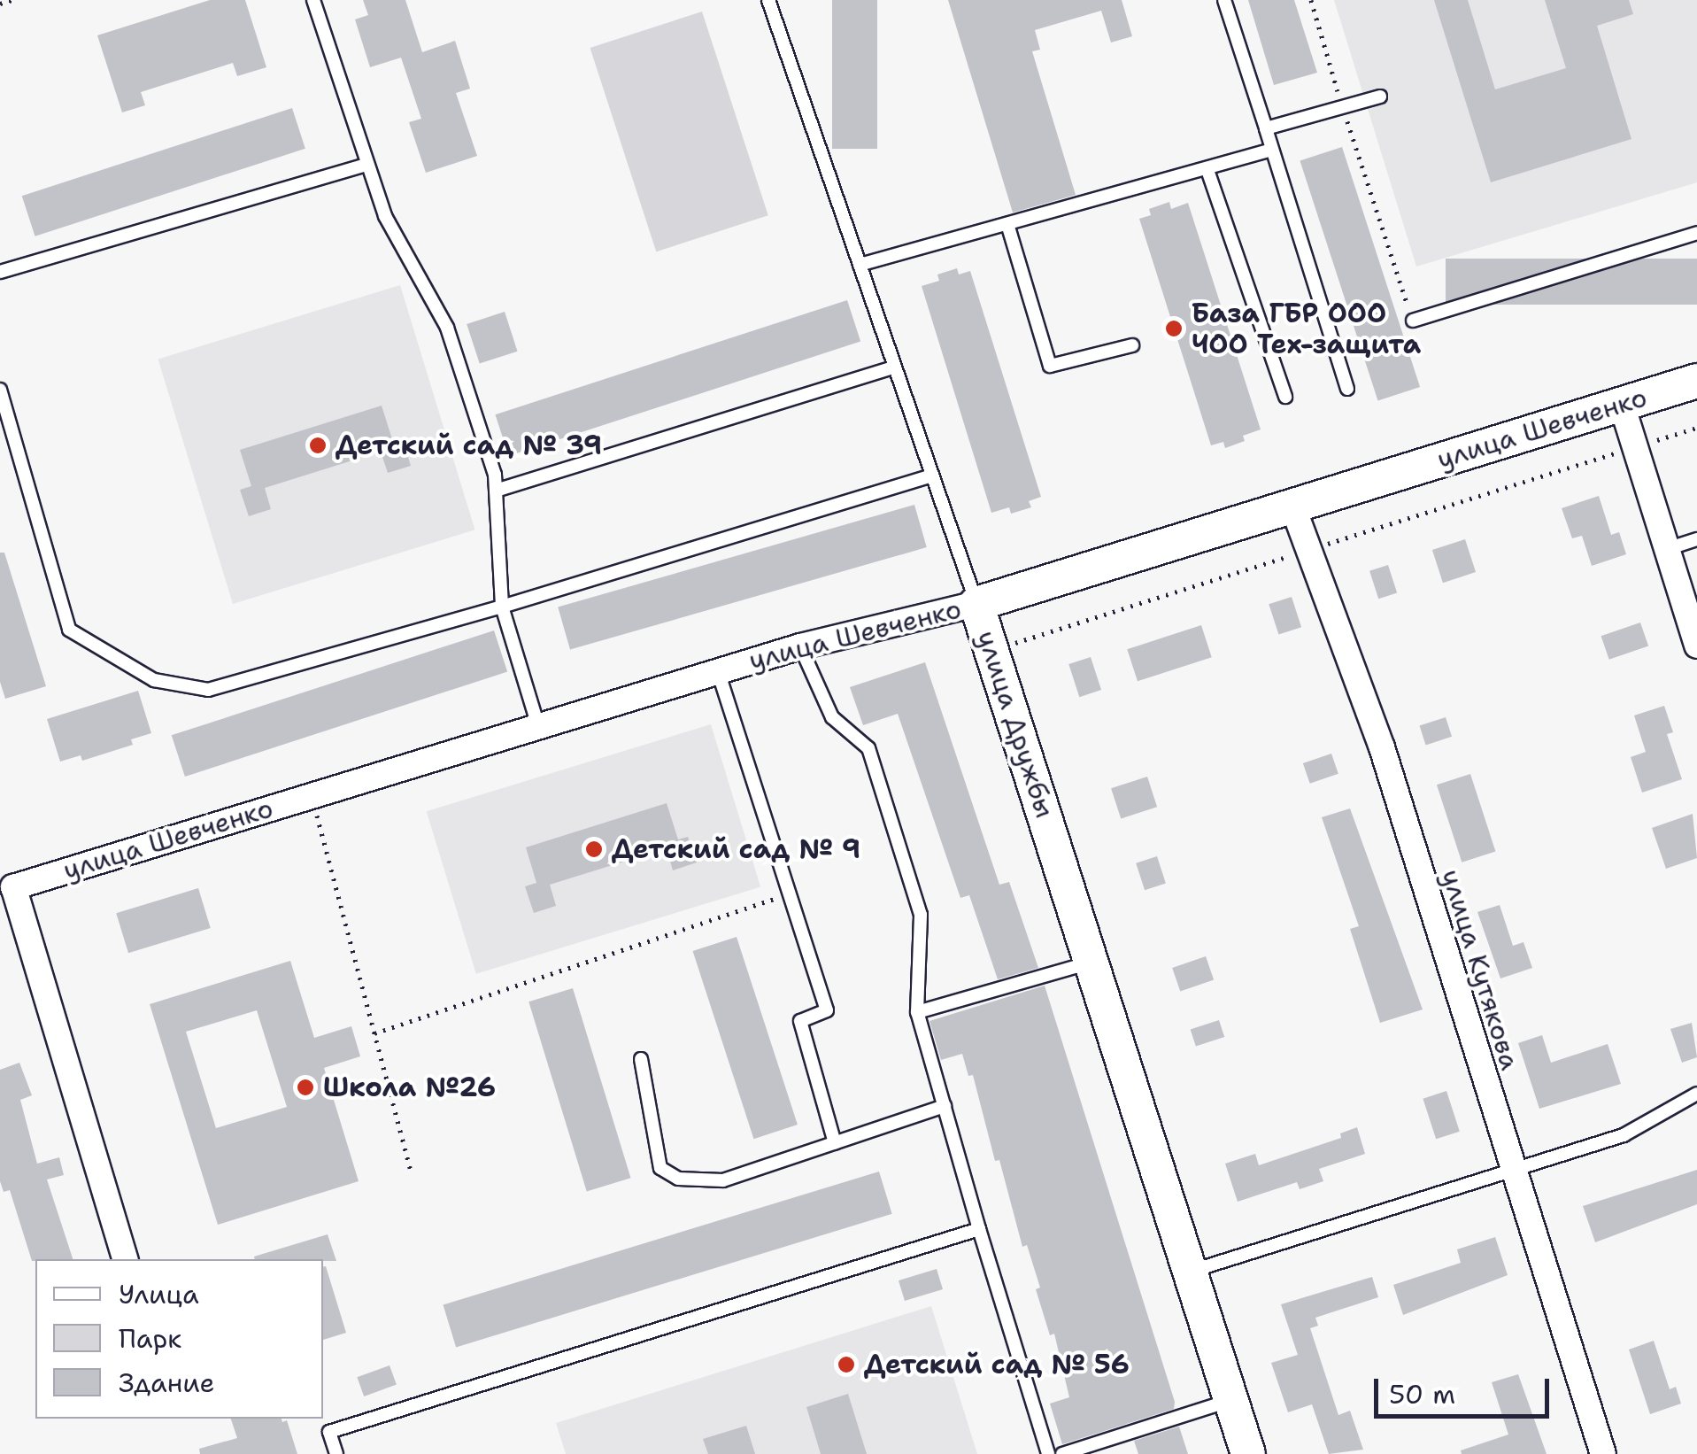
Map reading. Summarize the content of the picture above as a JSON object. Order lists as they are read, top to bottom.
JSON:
{
  "streets": {
    "street": ["улица Шевченко", "улица Дружбы", "улица Кутякова"]
  },
  "crossings": [
    ["улица Шевченко", "улица Дружбы"],
    ["улица Шевченко", "улица Кутякова"]
  ],
  "places": [
    "База ГБР ООО ЧОО Тех-защита",
    "Детский сад № 39",
    "Детский сад № 9",
    "Школа №26",
    "Детский сад № 56"
  ],
  "legend": ["Улица", "Парк", "Здание"],
  "scale_bar": "50 m"
}
